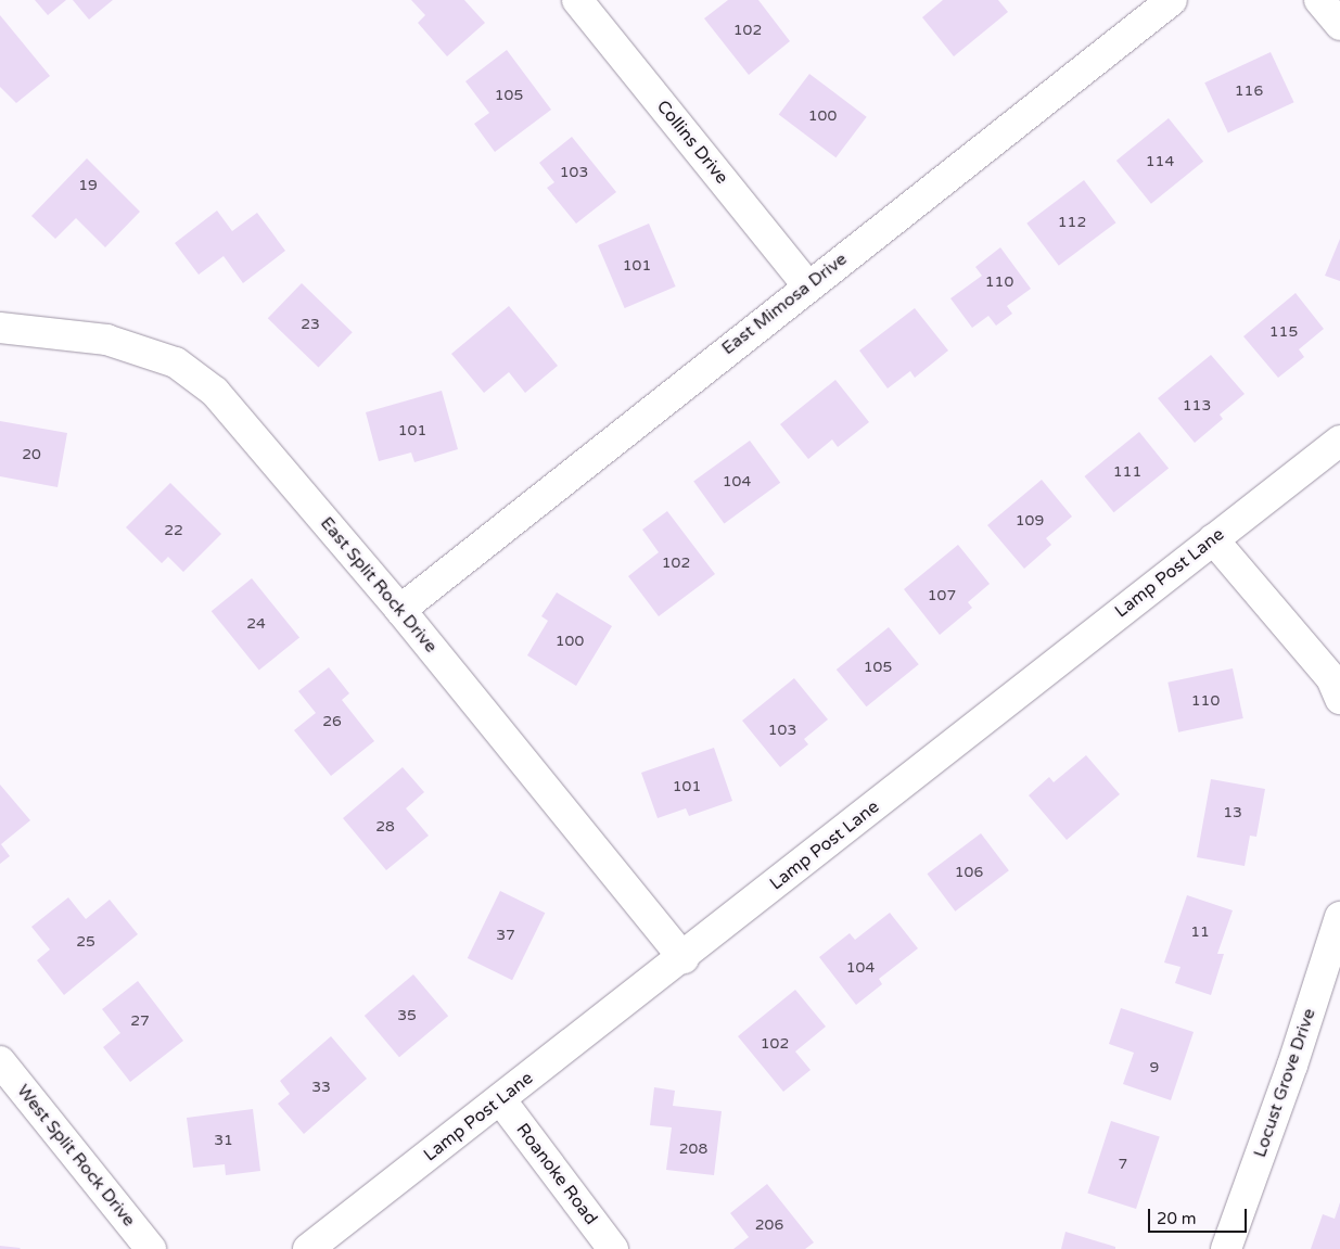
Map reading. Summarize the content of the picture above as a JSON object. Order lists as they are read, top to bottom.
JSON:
{
  "streets": {
    "street": [
      "Collins Drive",
      "East Mimosa Drive",
      "Lamp Post Lane",
      "East Split Rock Drive",
      "Locust Grove Drive",
      "West Split Rock Drive",
      "Roanoke Road"
    ]
  },
  "crossings": [
    ["Collins Drive", "East Mimosa Drive"],
    ["East Mimosa Drive", "East Split Rock Drive"],
    ["Lamp Post Lane", "East Split Rock Drive"],
    ["Lamp Post Lane", "Roanoke Road"]
  ],
  "house_numbers": [
    "102",
    "116",
    "105",
    "100",
    "114",
    "103",
    "19",
    "112",
    "101",
    "110",
    "23",
    "115",
    "113",
    "101",
    "20",
    "111",
    "104",
    "109",
    "22",
    "102",
    "107",
    "24",
    "100",
    "105",
    "110",
    "26",
    "103",
    "101",
    "13",
    "28",
    "106",
    "11",
    "37",
    "25",
    "104",
    "35",
    "27",
    "102",
    "9",
    "33",
    "31",
    "208",
    "7",
    "206"
  ],
  "scale_bar": "20 m"
}
